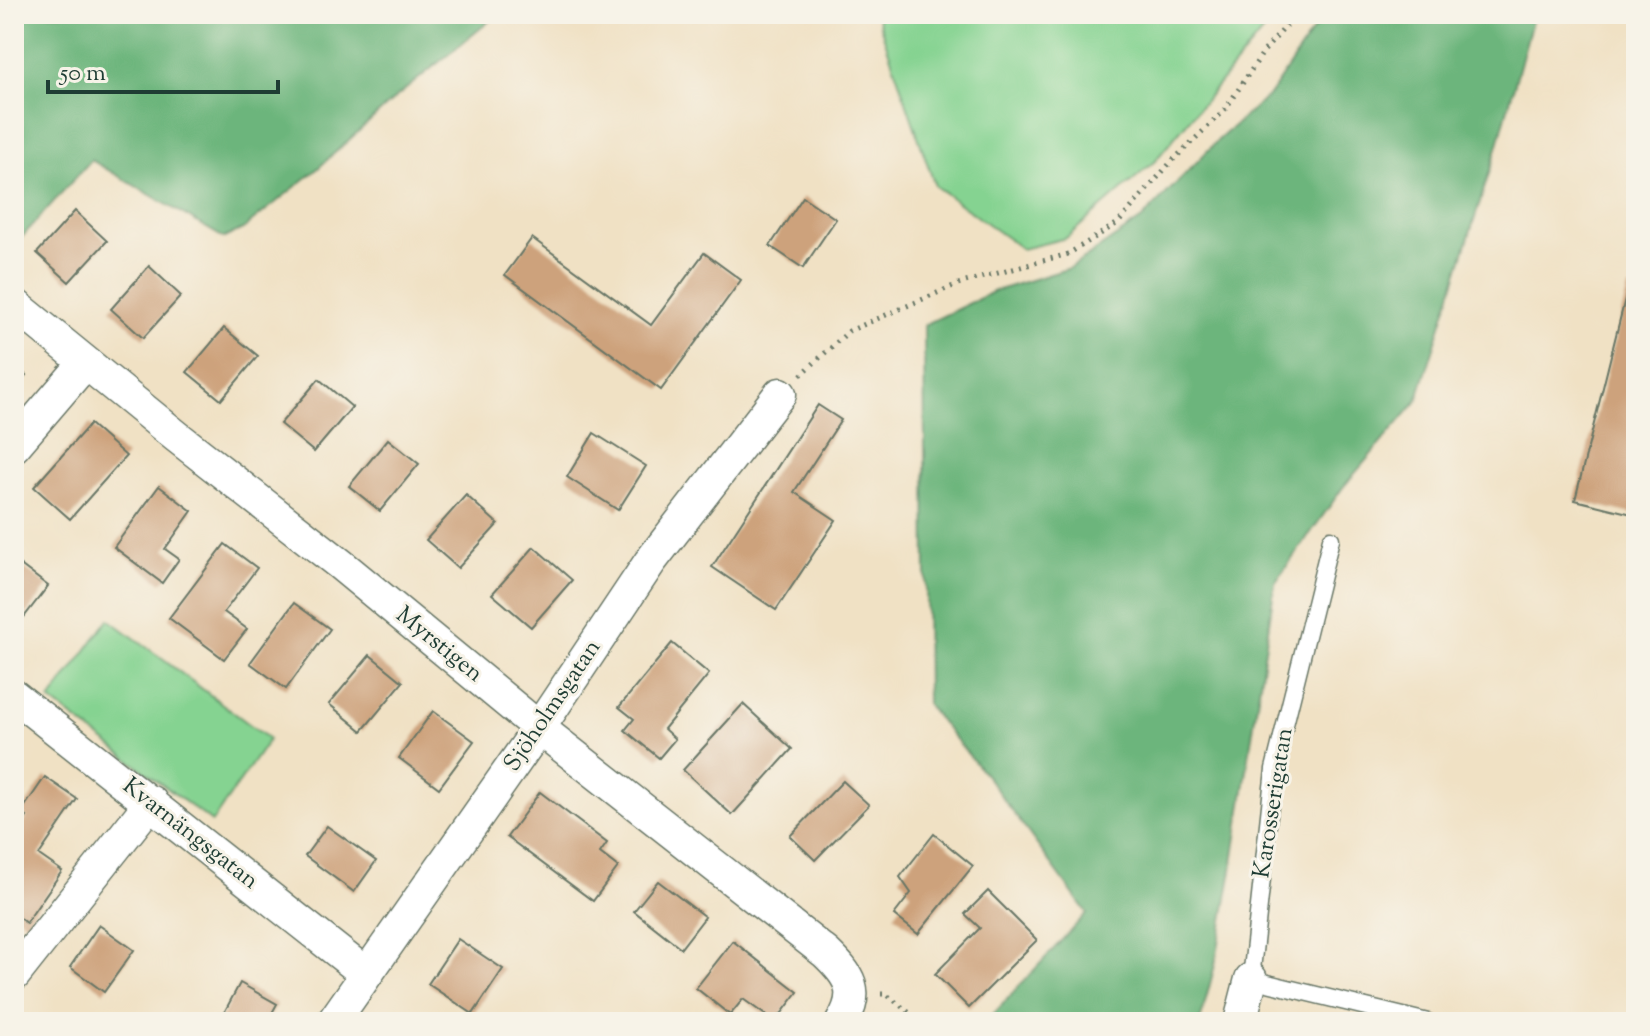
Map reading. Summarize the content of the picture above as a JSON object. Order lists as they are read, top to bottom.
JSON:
{
  "streets": {
    "street": [
      "Myrstigen",
      "Sjöholmsgatan",
      "Karosserigatan",
      "Kvarnängsgatan"
    ]
  },
  "crossings": [
    ["Myrstigen", "Sjöholmsgatan"],
    ["Sjöholmsgatan", "Kvarnängsgatan"]
  ],
  "scale_bar": "50 m"
}
